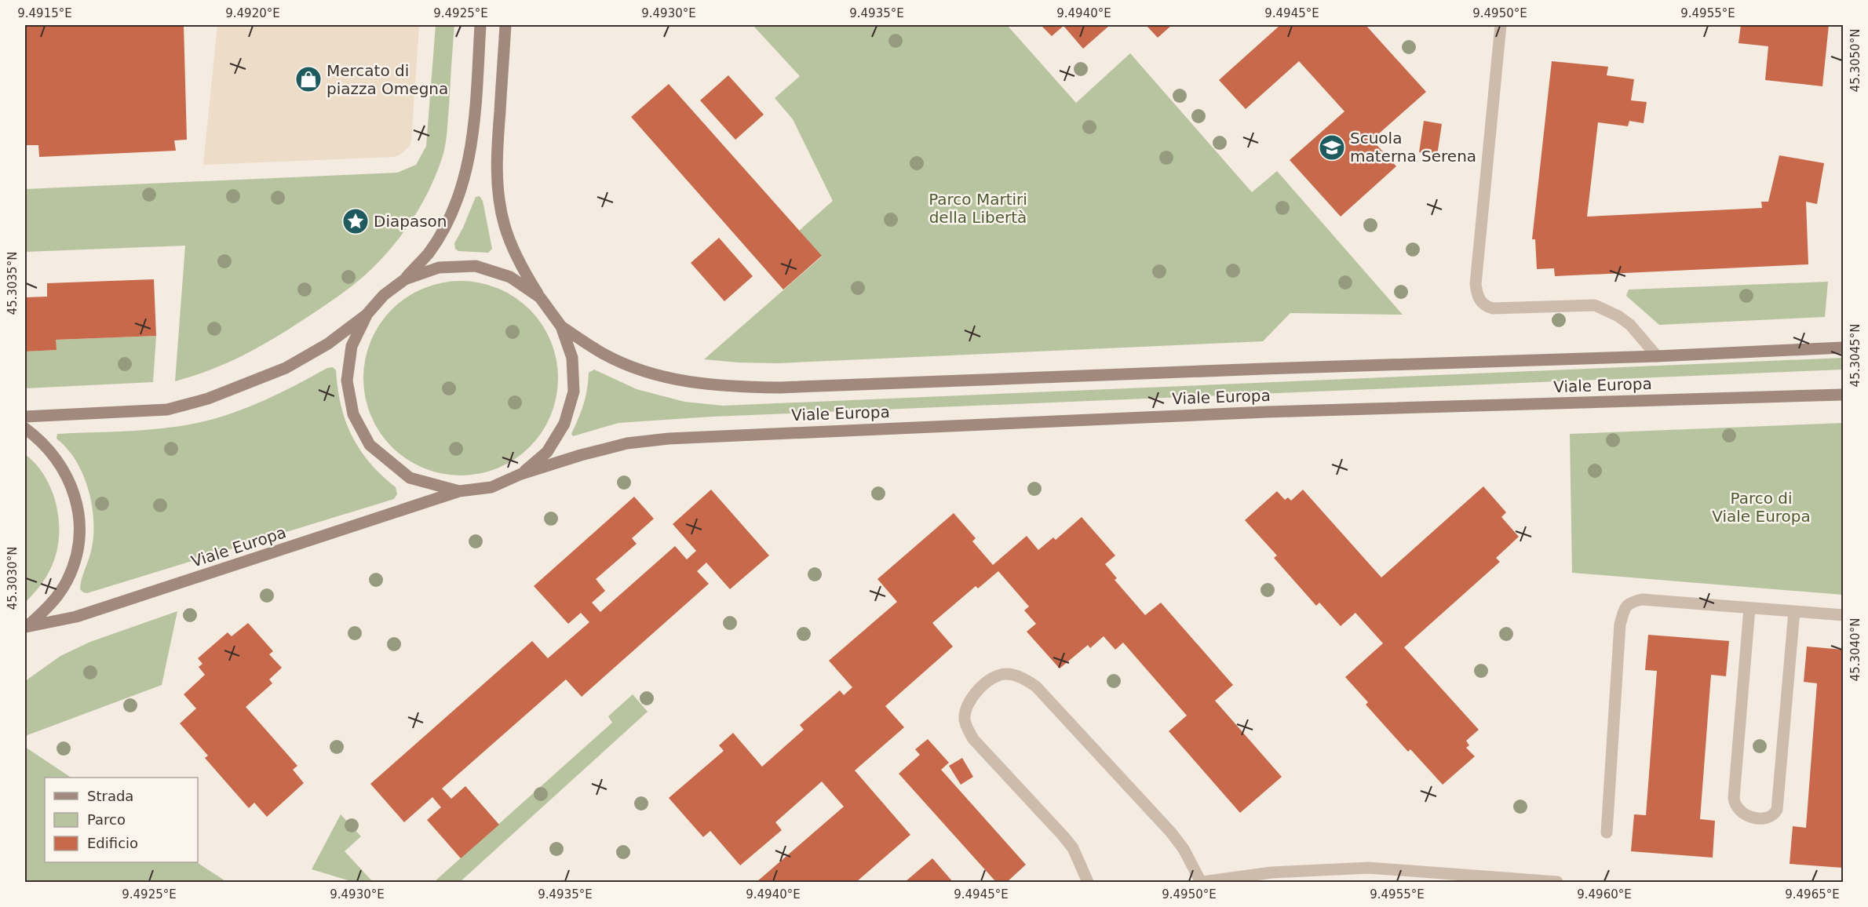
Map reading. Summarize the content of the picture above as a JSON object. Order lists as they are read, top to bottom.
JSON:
{
  "streets": {
    "street": ["Viale Europa"]
  },
  "parks": ["Parco Martiri della Libertà", "Parco di Viale Europa"],
  "places": {
    "shop": ["Mercato di piazza Omegna"],
    "school or university": ["Scuola materna Serena"],
    "place": ["Diapason"]
  },
  "legend": ["Strada", "Parco", "Edificio"],
  "coordinates": [
    "9.4915°E",
    "9.4920°E",
    "9.4925°E",
    "9.4930°E",
    "9.4935°E",
    "9.4940°E",
    "9.4945°E",
    "9.4950°E",
    "9.4955°E",
    "45.3050°N",
    "45.3035°N",
    "45.3045°N",
    "45.3030°N",
    "45.3040°N",
    "9.4960°E",
    "9.4965°E"
  ]
}
